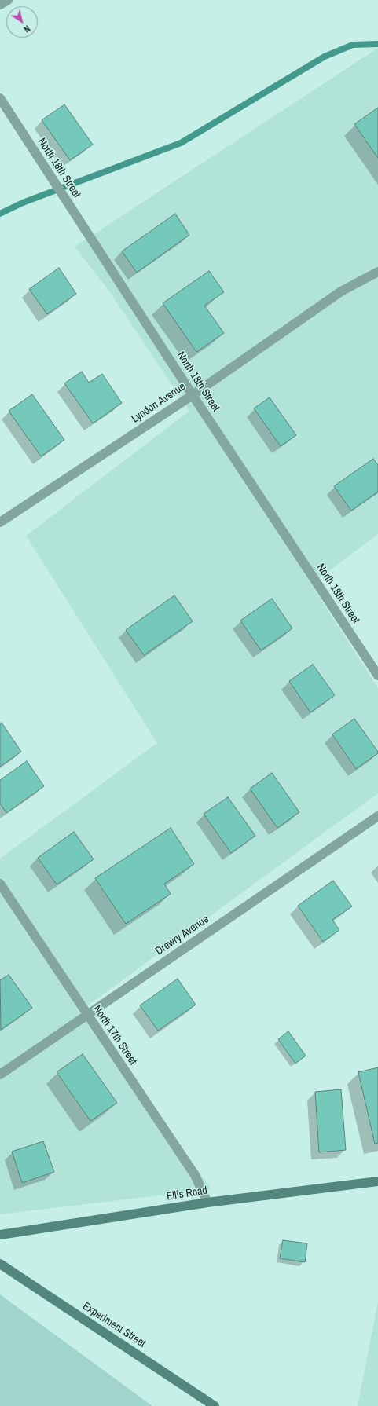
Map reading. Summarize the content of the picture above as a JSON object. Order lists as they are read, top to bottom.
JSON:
{
  "streets": {
    "street": [
      "North 18th Street",
      "Lyndon Avenue",
      "Drewry Avenue",
      "North 17th Street",
      "Ellis Road",
      "Experiment Street"
    ]
  },
  "crossings": [
    ["North 18th Street", "Lyndon Avenue"],
    ["Drewry Avenue", "North 17th Street"],
    ["North 17th Street", "Ellis Road"]
  ],
  "north": "bottom right"
}
